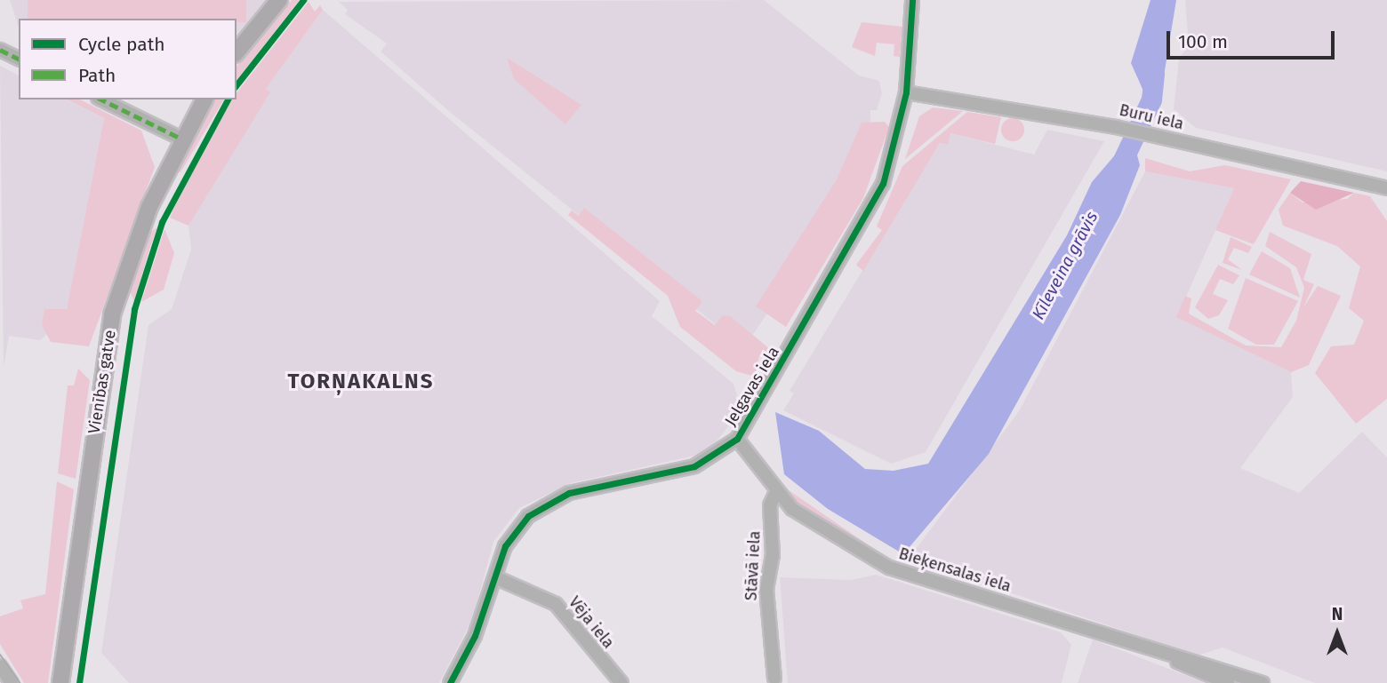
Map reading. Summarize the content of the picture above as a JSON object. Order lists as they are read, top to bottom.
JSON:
{
  "streets": {
    "main road": ["Vienības gatve"],
    "street": [
      "Buru iela",
      "Jelgavas iela",
      "Stāvā iela",
      "Bieķensalas iela",
      "Vēja iela"
    ]
  },
  "crossings": [
    ["Buru iela", "Jelgavas iela"],
    ["Jelgavas iela", "Bieķensalas iela"],
    ["Jelgavas iela", "Vēja iela"],
    ["Stāvā iela", "Bieķensalas iela"]
  ],
  "districts": ["TORŅAKALNS"],
  "water": ["Kīleveina grāvis"],
  "legend": ["Cycle path", "Path"],
  "scale_bar": "100 m",
  "north": "top"
}
